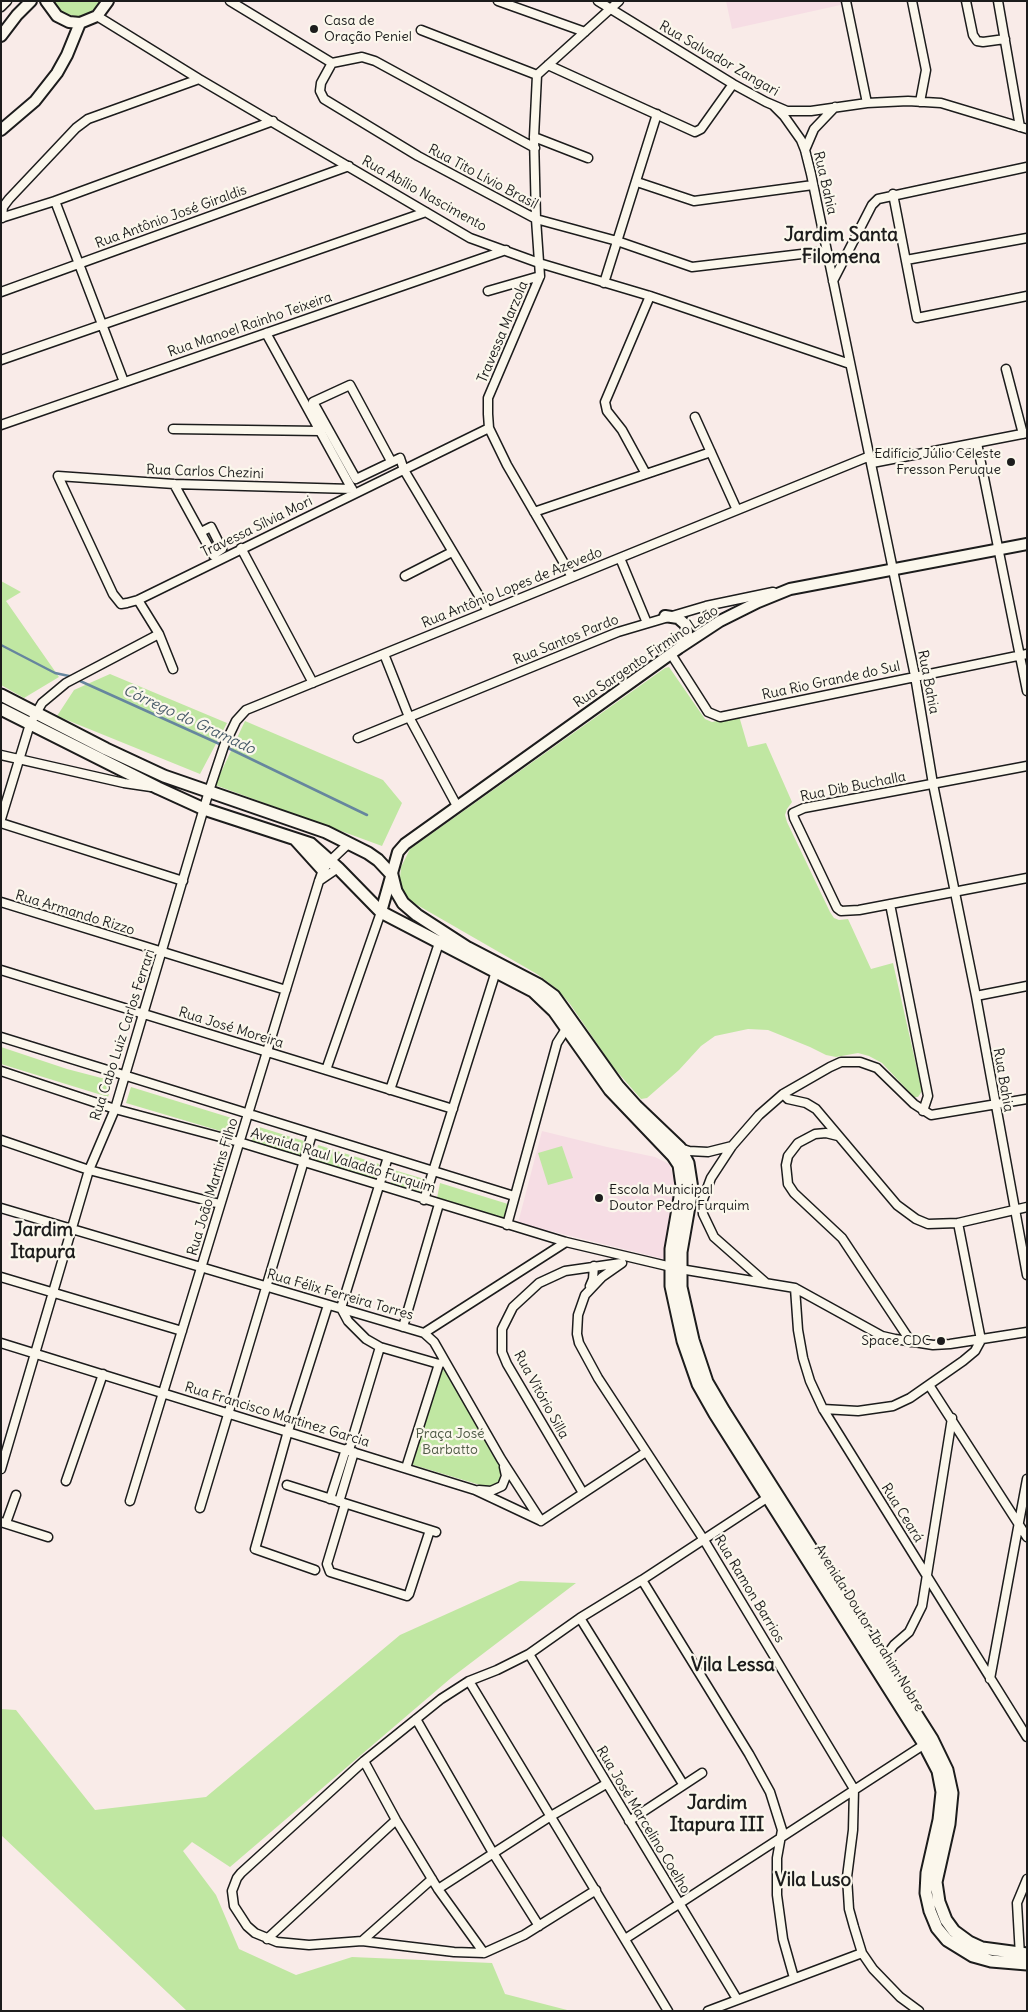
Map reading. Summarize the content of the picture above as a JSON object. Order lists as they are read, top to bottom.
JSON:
{
  "streets": {
    "main road": ["Avenida Doutor Ibrahim Nobre"],
    "street": [
      "Rua Salvador Zangari",
      "Rua Tito Lívio Brasil",
      "Rua Bahia",
      "Rua Abílio Nascimento",
      "Rua Antônio José Giraldis",
      "Rua Manoel Rainho Teixeira",
      "Travessa Marzola",
      "Rua Carlos Chezini",
      "Travessa Sílvia Mori",
      "Rua Antônio Lopes de Azevedo",
      "Rua Santos Pardo",
      "Rua Sargento Firmino Leão",
      "Rua Rio Grande do Sul",
      "Rua Dib Buchalla",
      "Rua Armando Rizzo",
      "Rua José Moreira",
      "Rua Cabo Luiz Carlos Ferrari",
      "Avenida Raul Valadão Furquim",
      "Rua João Martins Filho",
      "Rua Félix Ferreira Torres",
      "Rua Vitório Silla",
      "Rua Francisco Martinez Garcia",
      "Rua Ceará",
      "Rua Ramon Barrios",
      "Rua José Marcelino Coelho"
    ]
  },
  "crossings": [
    ["Rua Salvador Zangari", "Rua Bahia"],
    ["Rua Tito Lívio Brasil", "Rua Bahia"],
    ["Rua Tito Lívio Brasil", "Travessa Marzola"],
    ["Rua Bahia", "Rua Abílio Nascimento"],
    ["Rua Bahia", "Rua Antônio Lopes de Azevedo"],
    ["Rua Bahia", "Rua Sargento Firmino Leão"],
    ["Rua Bahia", "Rua Rio Grande do Sul"],
    ["Rua Bahia", "Rua Dib Buchalla"],
    ["Rua Abílio Nascimento", "Rua Antônio José Giraldis"],
    ["Rua Abílio Nascimento", "Rua Manoel Rainho Teixeira"],
    ["Rua Abílio Nascimento", "Travessa Marzola"],
    ["Travessa Marzola", "Travessa Sílvia Mori"],
    ["Travessa Marzola", "Rua Antônio Lopes de Azevedo"],
    ["Rua Carlos Chezini", "Travessa Sílvia Mori"],
    ["Rua Antônio Lopes de Azevedo", "Rua Cabo Luiz Carlos Ferrari"],
    ["Rua Santos Pardo", "Rua Sargento Firmino Leão"],
    ["Rua Sargento Firmino Leão", "Rua Rio Grande do Sul"],
    ["Rua Armando Rizzo", "Rua Cabo Luiz Carlos Ferrari"],
    ["Rua Armando Rizzo", "Rua João Martins Filho"],
    ["Rua José Moreira", "Rua Cabo Luiz Carlos Ferrari"],
    ["Rua José Moreira", "Rua João Martins Filho"],
    ["Rua Cabo Luiz Carlos Ferrari", "Avenida Raul Valadão Furquim"],
    ["Rua Cabo Luiz Carlos Ferrari", "Rua Félix Ferreira Torres"],
    ["Rua Cabo Luiz Carlos Ferrari", "Rua Francisco Martinez Garcia"],
    ["Avenida Raul Valadão Furquim", "Rua João Martins Filho"],
    ["Avenida Raul Valadão Furquim", "Rua Félix Ferreira Torres"],
    ["Avenida Raul Valadão Furquim", "Rua Ceará"],
    ["Avenida Raul Valadão Furquim", "Rua Ramon Barrios"],
    ["Avenida Raul Valadão Furquim", "Avenida Doutor Ibrahim Nobre"],
    ["Rua João Martins Filho", "Rua Félix Ferreira Torres"],
    ["Rua João Martins Filho", "Rua Francisco Martinez Garcia"],
    ["Rua Vitório Silla", "Rua Ramon Barrios"]
  ],
  "districts": [
    "Jardim Santa Filomena",
    "Jardim Itapura",
    "Vila Lessa",
    "Jardim Itapura III",
    "Vila Luso"
  ],
  "water": ["Córrego do Gramado"],
  "parks": ["Praça José Barbatto"],
  "places": [
    "Casa de Oração Peniel",
    "Edifício Júlio Celeste Fresson Peruque",
    "Escola Municipal Doutor Pedro Furquim",
    "Space CDC"
  ]
}
